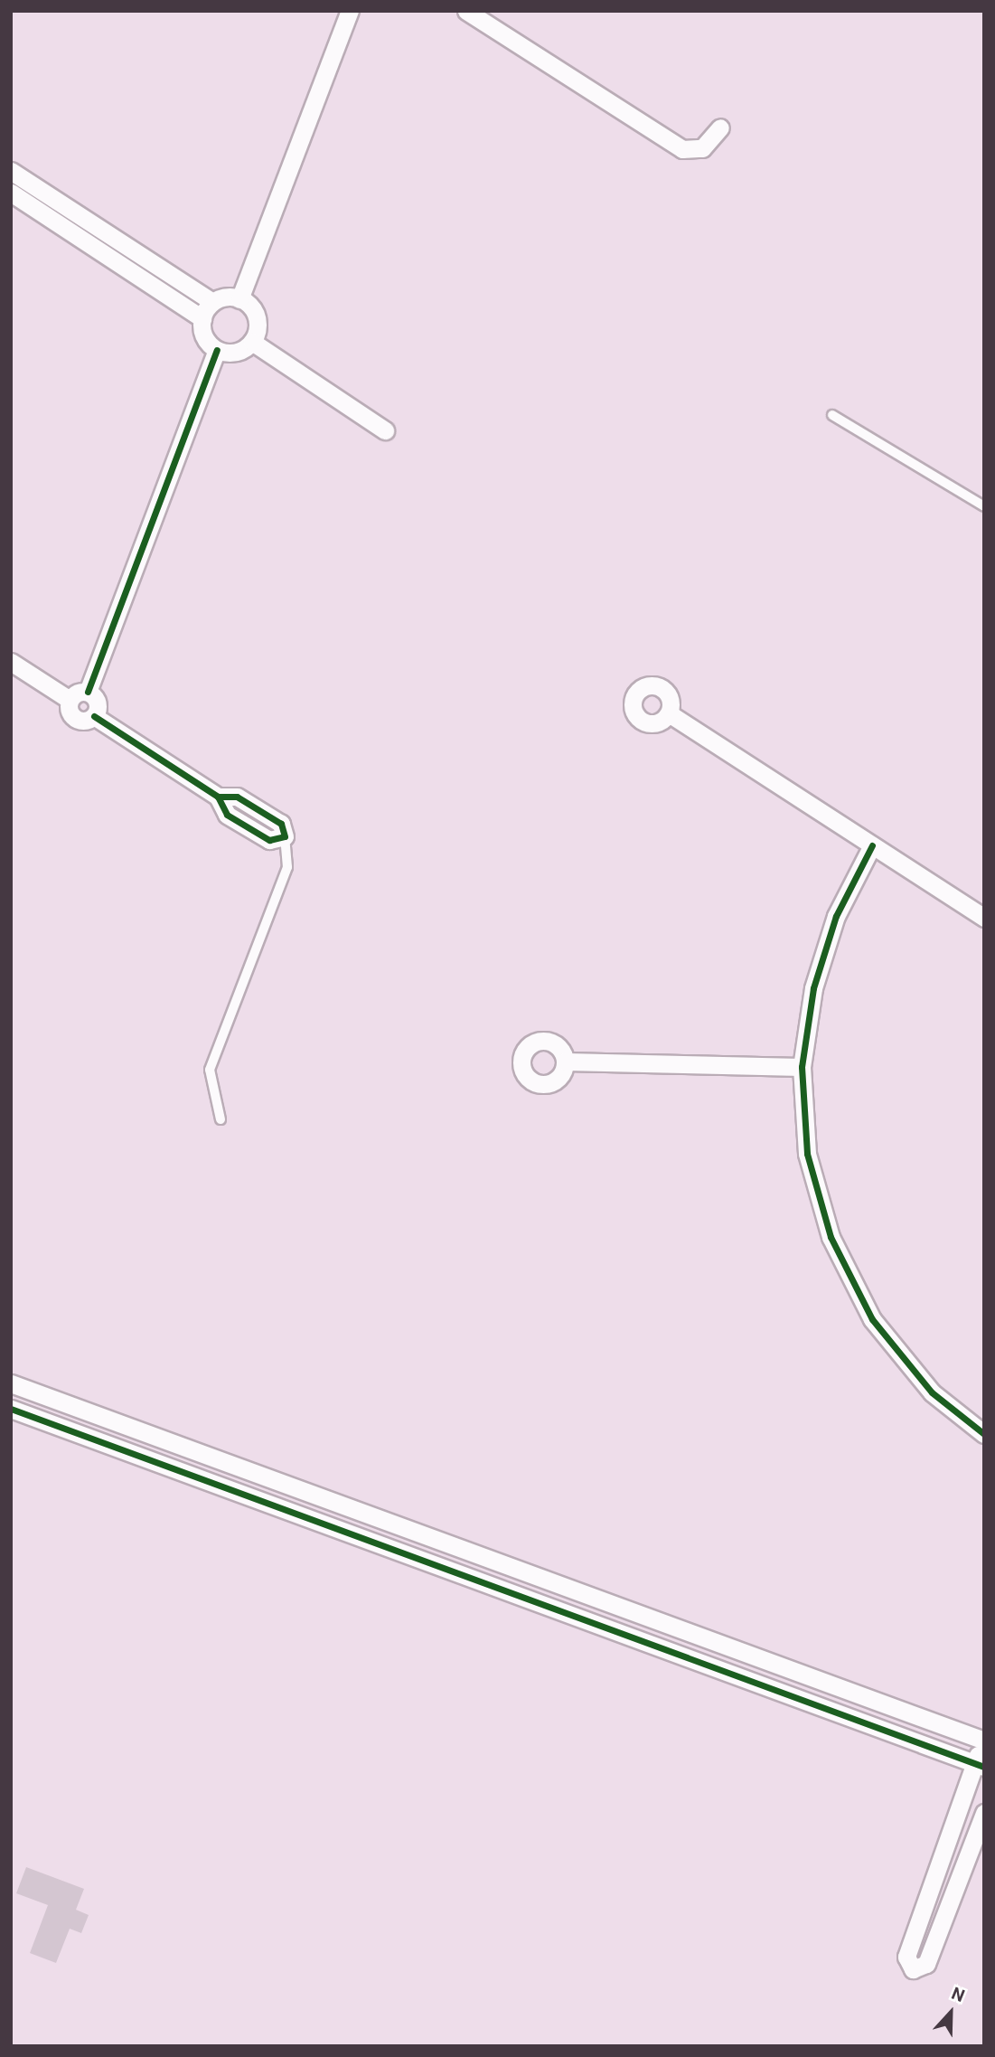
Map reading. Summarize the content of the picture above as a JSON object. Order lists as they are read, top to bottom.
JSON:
{
  "north": "top"
}
